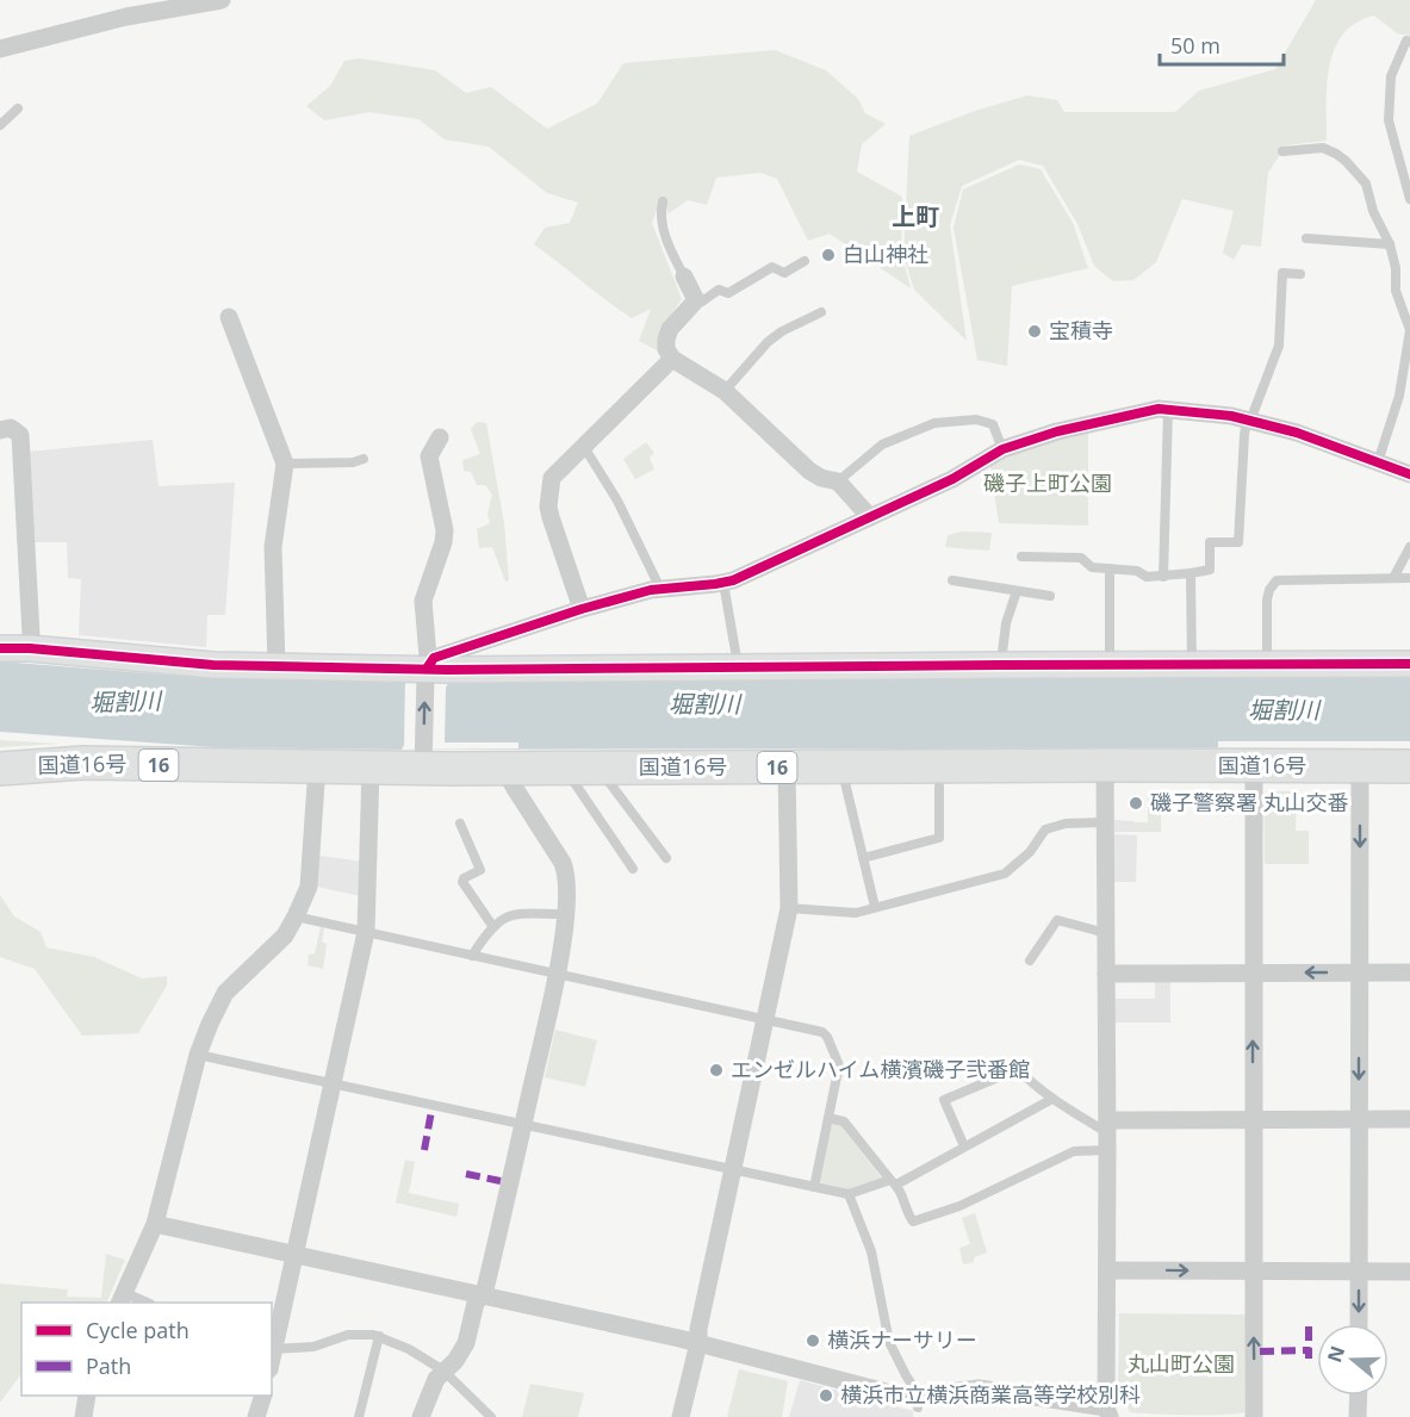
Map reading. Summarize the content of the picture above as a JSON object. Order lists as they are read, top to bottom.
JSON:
{
  "streets": {
    "highway": ["国道16号", "16"]
  },
  "districts": ["上町"],
  "water": ["堀割川"],
  "parks": ["磯子上町公園", "丸山町公園"],
  "places": [
    "白山神社",
    "宝積寺",
    "磯子警察署 丸山交番",
    "エンゼルハイム横濱磯子弐番館",
    "横浜ナーサリー",
    "横浜市立横浜商業高等学校別科"
  ],
  "legend": ["Cycle path", "Path"],
  "scale_bar": "50 m",
  "north": "left"
}
